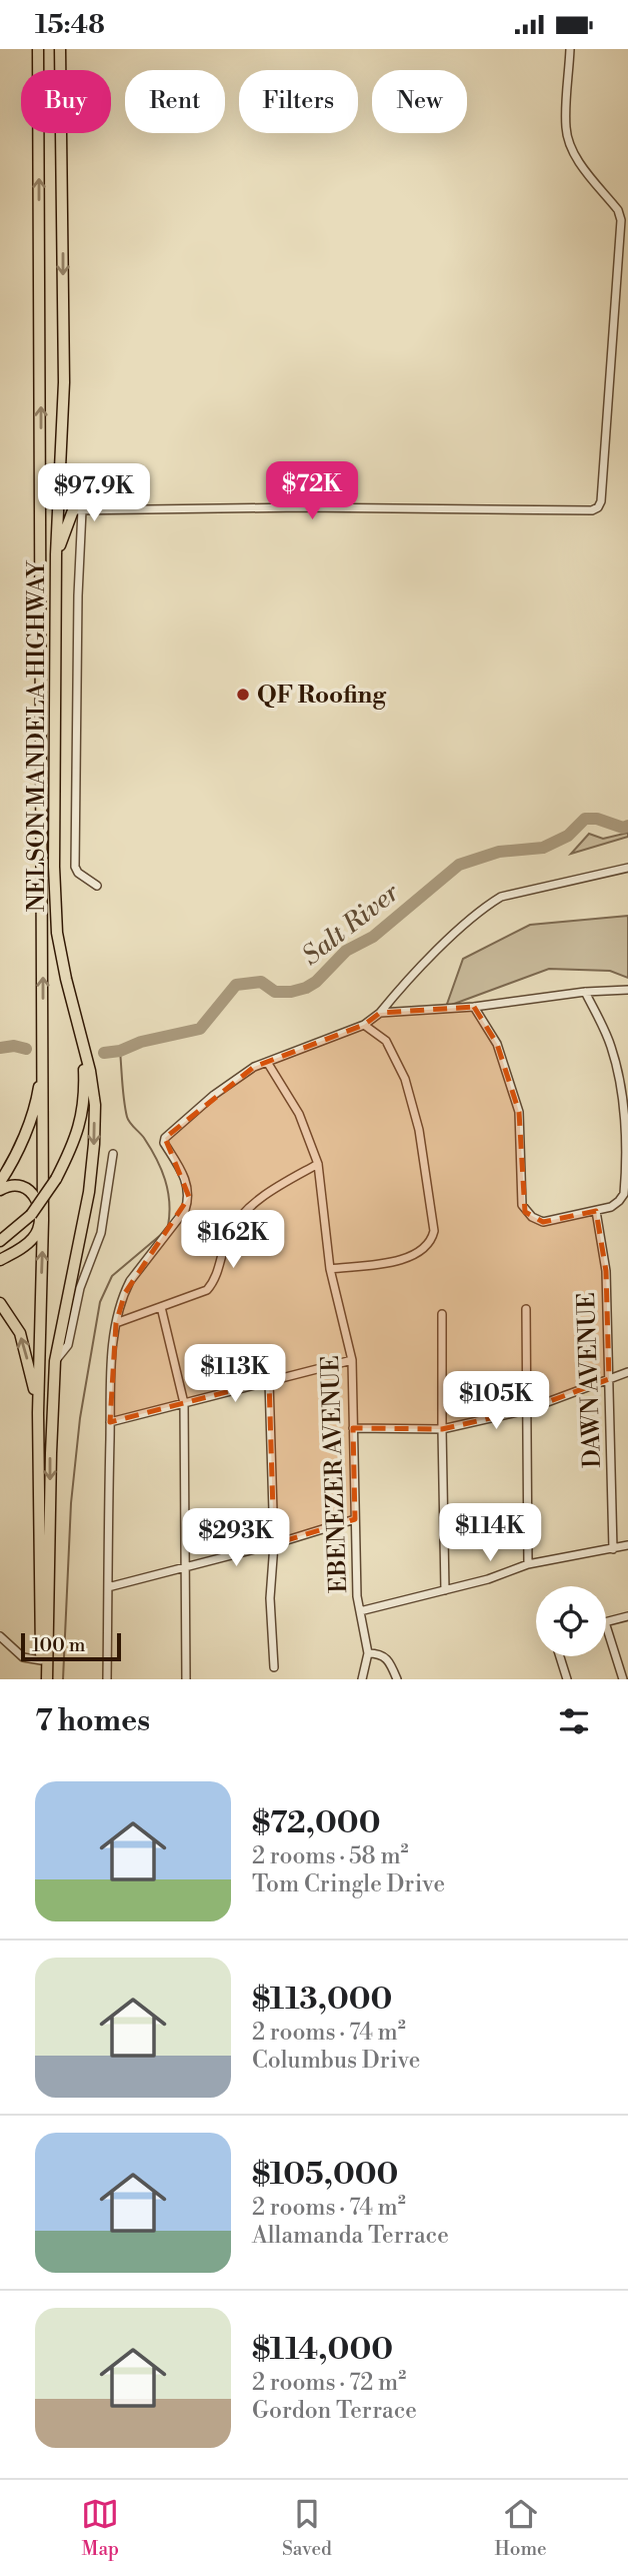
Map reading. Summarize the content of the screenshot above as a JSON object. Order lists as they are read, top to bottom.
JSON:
{
  "streets": {
    "highway": ["NELSON MANDELA HIGHWAY"],
    "street": ["DAWN AVENUE", "EBENEZER AVENUE"]
  },
  "water": ["Salt River"],
  "places": ["QF Roofing"],
  "scale_bar": "100 m",
  "page": {
    "status": "15:48",
    "chip": [
      "Buy",
      "Rent",
      "Filters",
      "New"
    ],
    "price": [
      "$72K",
      "$97.9K",
      "$162K",
      "$113K",
      "$105K",
      "$114K",
      "$293K"
    ],
    "scale": "100 m",
    "heading": "7 homes",
    "list": [
      {
        "name": "$72,000",
        "note": "2 rooms · 58 m² · Tom Cringle Drive"
      },
      {
        "name": "$113,000",
        "note": "2 rooms · 74 m² · Columbus Drive"
      },
      {
        "name": "$105,000",
        "note": "2 rooms · 74 m² · Allamanda Terrace"
      },
      {
        "name": "$114,000",
        "note": "2 rooms · 72 m² · Gordon Terrace"
      }
    ],
    "tabs": ["Map", "Saved", "Home"]
  }
}
